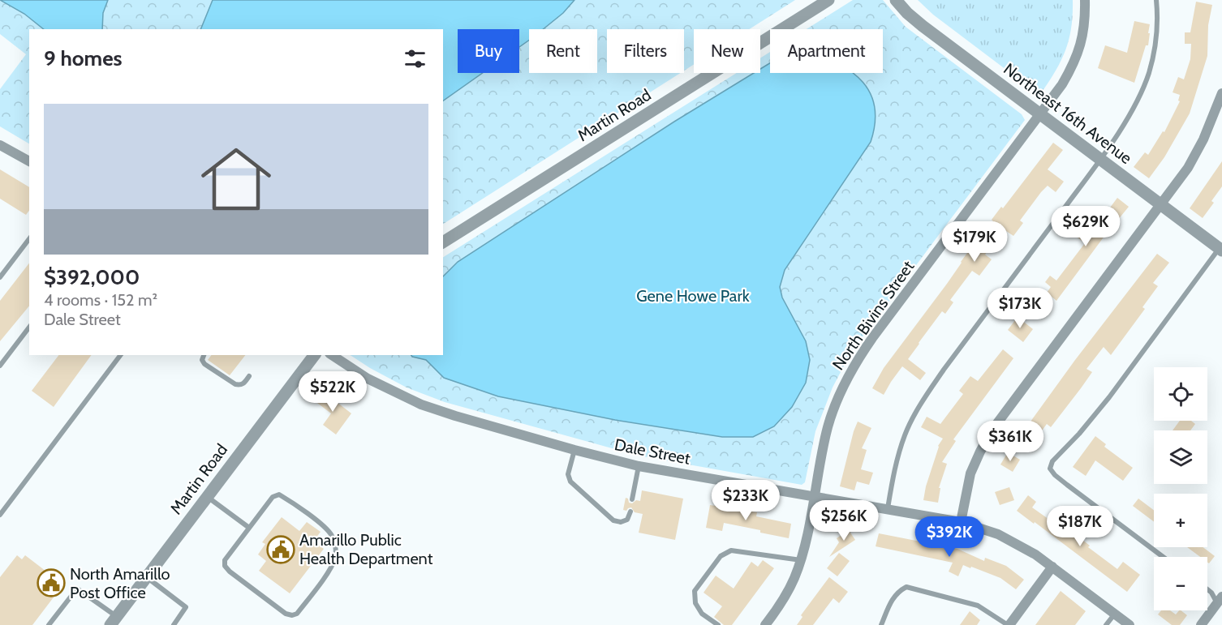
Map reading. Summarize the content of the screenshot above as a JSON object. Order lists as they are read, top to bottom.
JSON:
{
  "streets": {
    "street": [
      "Northeast 16th Avenue",
      "Martin Road",
      "North Bivins Street",
      "Dale Street"
    ]
  },
  "crossings": [
    ["Northeast 16th Avenue", "North Bivins Street"],
    ["North Bivins Street", "Dale Street"]
  ],
  "parks": ["Gene Howe Park"],
  "places": {
    "public building": ["Amarillo Public Health Department", "North Amarillo Post Office"]
  },
  "page": {
    "chip": [
      "Buy",
      "Rent",
      "Filters",
      "New",
      "Apartment"
    ],
    "heading": "9 homes",
    "list": [
      {
        "name": "$392,000",
        "note": "4 rooms · 152 m² · Dale Street"
      }
    ],
    "price": [
      "$629K",
      "$179K",
      "$173K",
      "$522K",
      "$361K",
      "$233K",
      "$256K",
      "$187K",
      "$392K"
    ],
    "map_buttons": ["+", "−"]
  }
}
